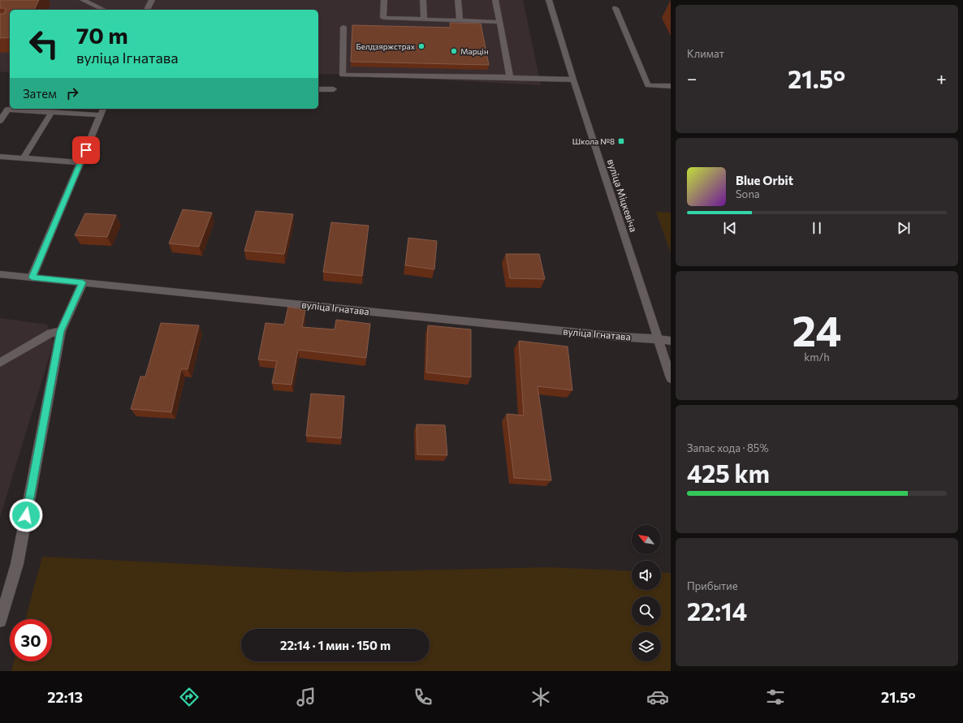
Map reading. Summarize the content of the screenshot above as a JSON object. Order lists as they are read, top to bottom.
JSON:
{
  "streets": {
    "street": ["вуліца Міцкевіча", "вуліца Ігнатава"]
  },
  "crossings": [
    ["вуліца Міцкевіча", "вуліца Ігнатава"]
  ],
  "places": {
    "other": ["Белдзяржстрах", "Марцін"],
    "transit": ["Школа №8"]
  },
  "north": "top left",
  "page": {
    "tile": [
      "Климат",
      ["24", "km/h"],
      ["Запас хода · 85%", "425 km"],
      ["Прибытие", "22:14"]
    ],
    "turn": ["70 m", "вуліца Ігнатава"],
    "heat": ["−", "21.5°", "+"],
    "then": "Затем",
    "song": ["Blue Orbit", "Sona"],
    "limit": "30",
    "trip": "22:14 · 1 мин · 150 m",
    "tabs": ["22:13", "21.5°"]
  }
}
